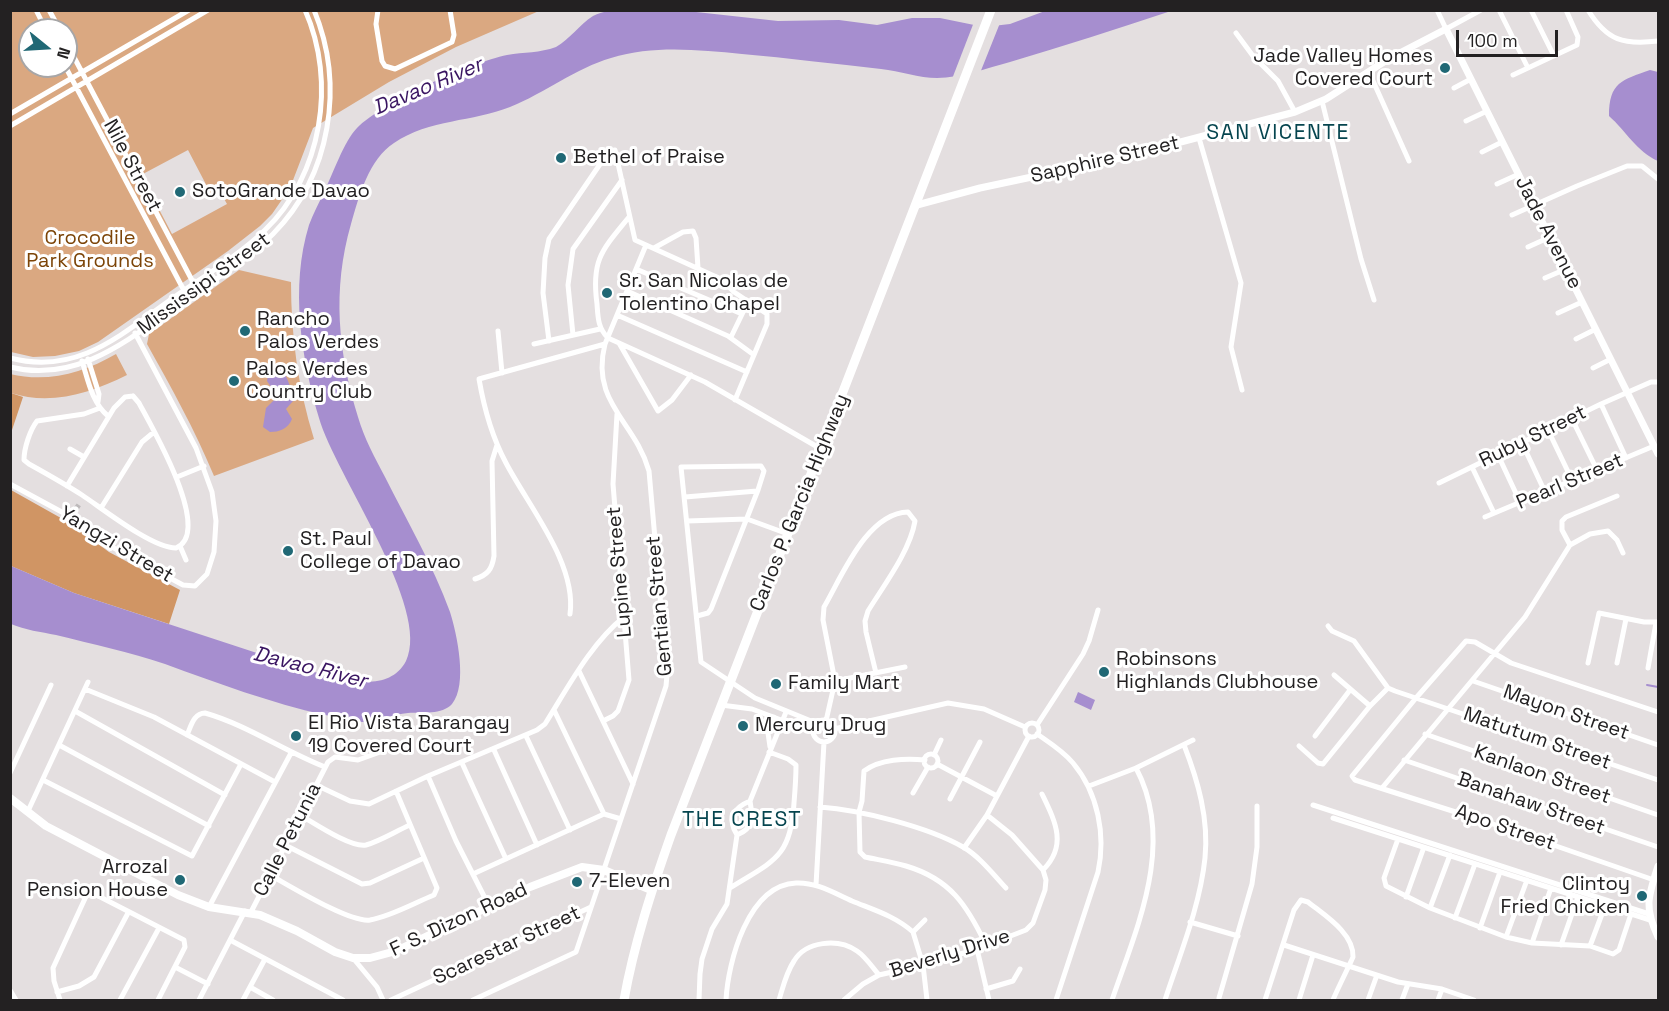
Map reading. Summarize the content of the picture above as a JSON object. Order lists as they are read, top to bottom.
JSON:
{
  "streets": {
    "highway": ["Carlos P. Garcia Highway"],
    "main road": ["F. S. Dizon Road"],
    "street": [
      "Sapphire Street",
      "Nile Street",
      "Jade Avenue",
      "Mississipi Street",
      "Ruby Street",
      "Pearl Street",
      "Yangzi Street",
      "Lupine Street",
      "Gentian Street",
      "Mayon Street",
      "Matutum Street",
      "Kanlaon Street",
      "Banahaw Street",
      "Apo Street",
      "Calle Petunia",
      "Scarestar Street",
      "Beverly Drive"
    ]
  },
  "crossings": [
    ["Sapphire Street", "Jade Avenue"],
    ["Sapphire Street", "Carlos P. Garcia Highway"],
    ["Nile Street", "Mississipi Street"],
    ["Jade Avenue", "Ruby Street"],
    ["Jade Avenue", "Pearl Street"],
    ["Mississipi Street", "Yangzi Street"],
    ["Carlos P. Garcia Highway", "F. S. Dizon Road"],
    ["Lupine Street", "Gentian Street"],
    ["Gentian Street", "F. S. Dizon Road"],
    ["Gentian Street", "Scarestar Street"],
    ["Matutum Street", "Apo Street"],
    ["Calle Petunia", "F. S. Dizon Road"]
  ],
  "districts": ["SAN VICENTE", "THE CREST"],
  "water": ["Davao River"],
  "parks": ["Crocodile Park Grounds"],
  "places": [
    "Jade Valley Homes Covered Court",
    "Bethel of Praise",
    "SotoGrande Davao",
    "Sr. San Nicolas de Tolentino Chapel",
    "Rancho Palos Verdes",
    "Palos Verdes Country Club",
    "St. Paul College of Davao",
    "Robinsons Highlands Clubhouse",
    "Family Mart",
    "Mercury Drug",
    "El Rio Vista Barangay 19 Covered Court",
    "Arrozal Pension House",
    "7-Eleven",
    "Clintoy Fried Chicken"
  ],
  "scale_bar": "100 m",
  "north": "right"
}
